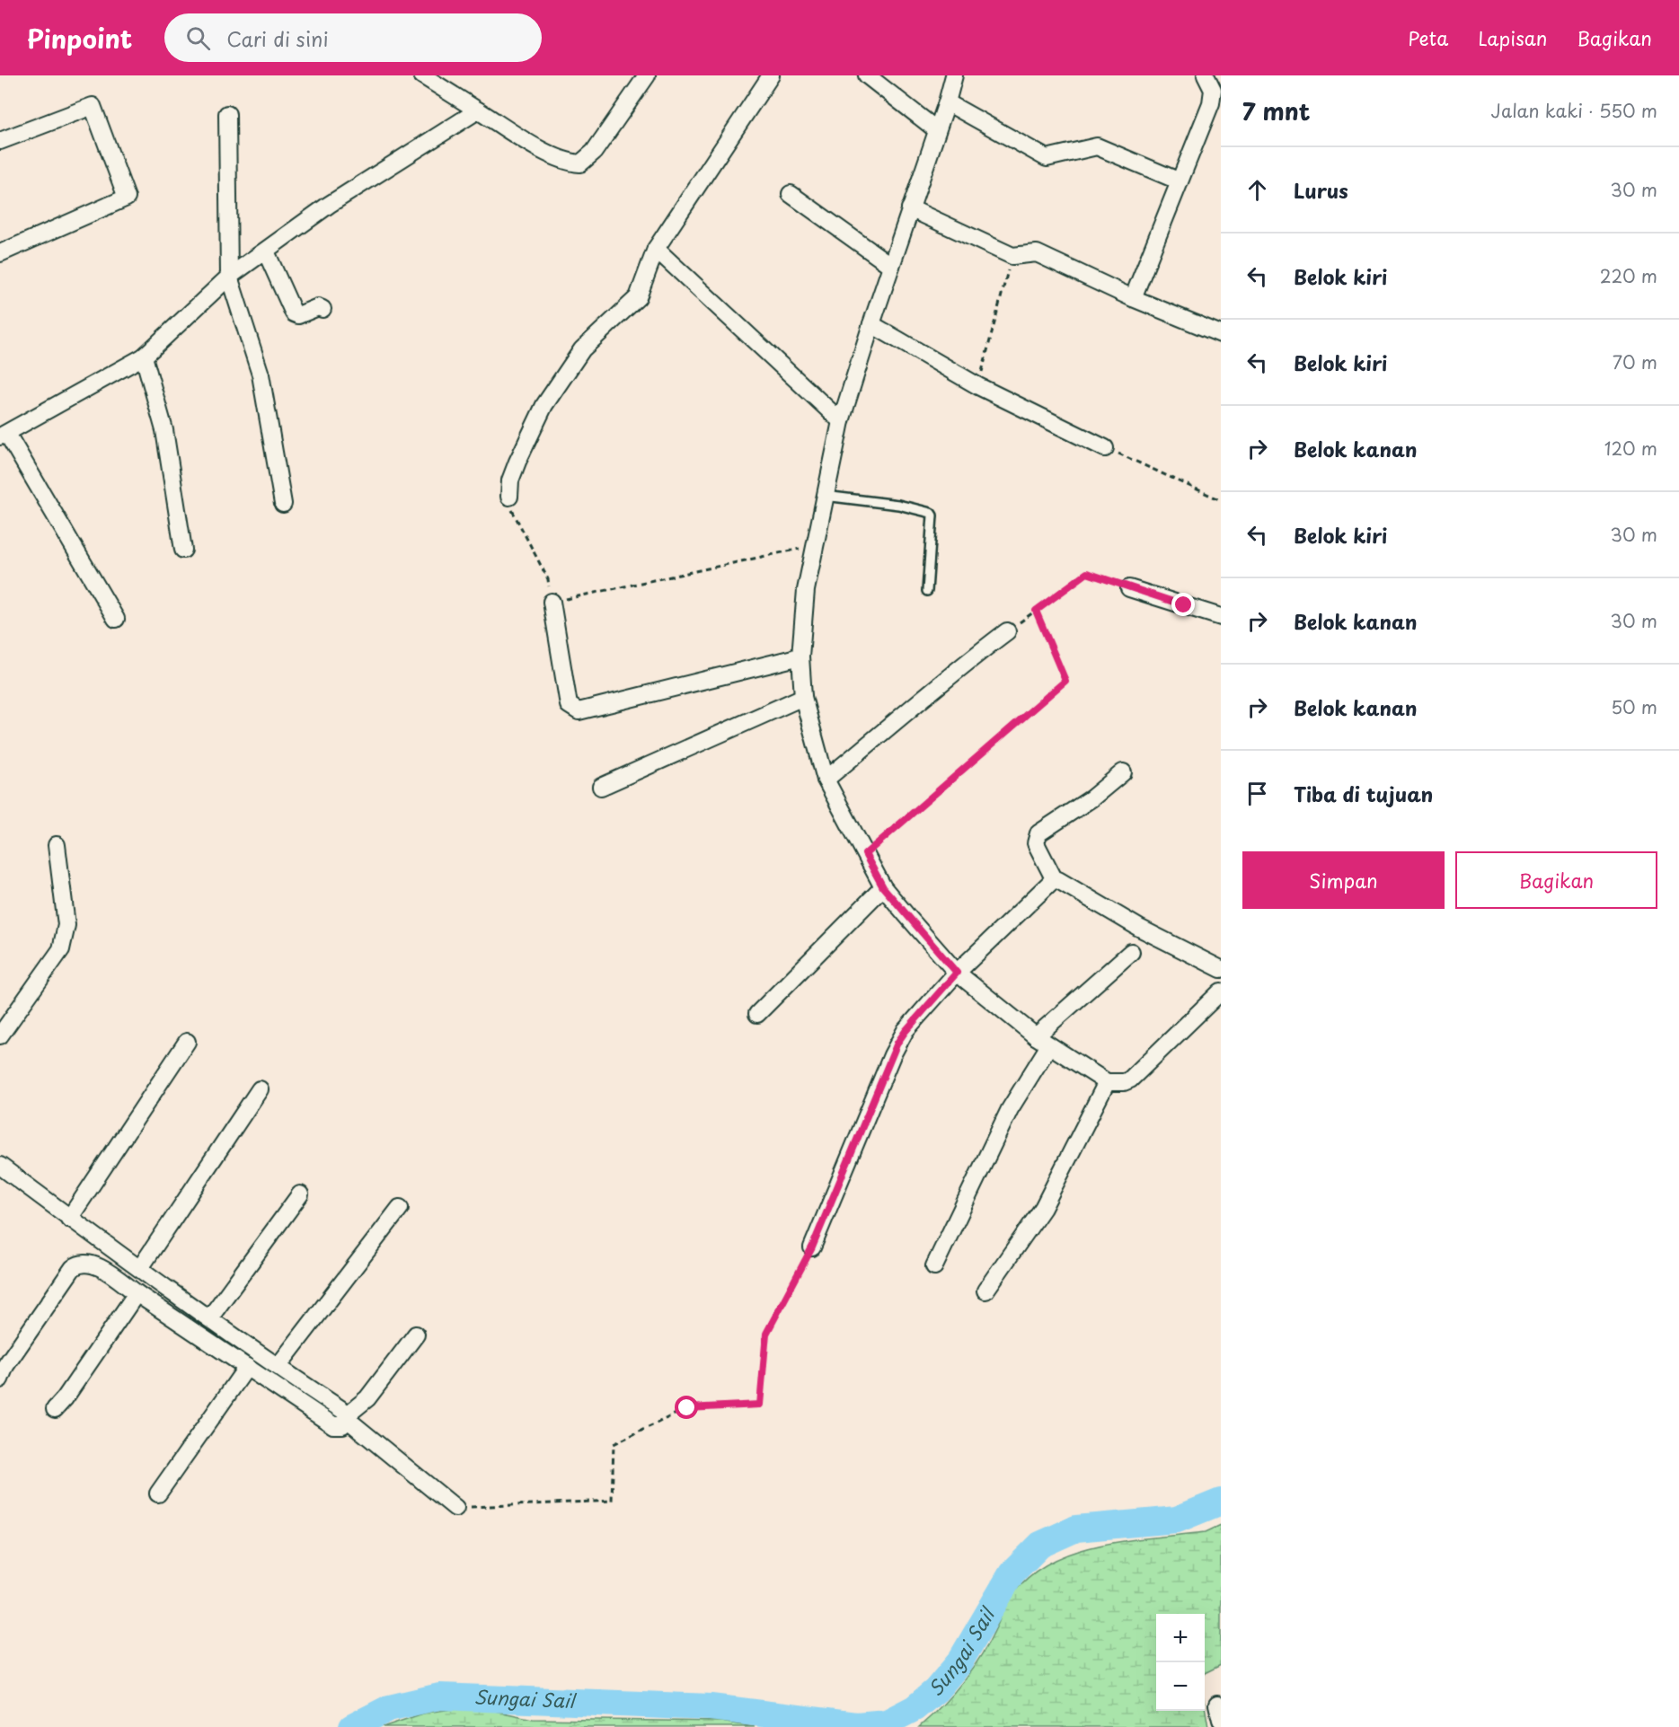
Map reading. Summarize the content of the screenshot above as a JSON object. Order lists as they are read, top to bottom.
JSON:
{
  "water": ["Sungai Sail"],
  "page": {
    "header": "Pinpoint",
    "search": "Cari di sini",
    "nav": ["Peta", "Lapisan", "Bagikan"],
    "heading": ["7 mnt", "Jalan kaki · 550 m"],
    "list": [
      ["Lurus", "30 m"],
      ["Belok kiri", "220 m"],
      ["Belok kiri", "70 m"],
      ["Belok kanan", "120 m"],
      ["Belok kiri", "30 m"],
      ["Belok kanan", "30 m"],
      ["Belok kanan", "50 m"],
      "Tiba di tujuan"
    ],
    "buttons": ["Simpan", "Bagikan"],
    "map_buttons": ["+", "−"]
  }
}
